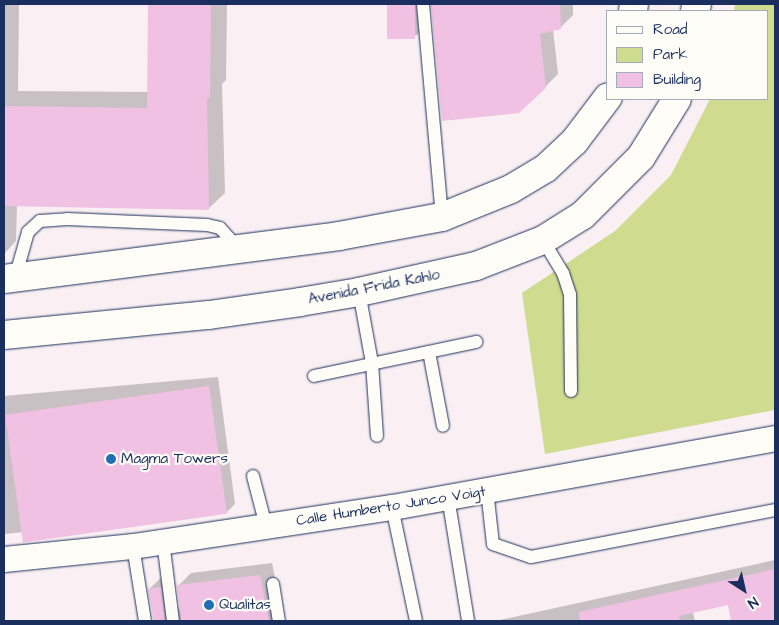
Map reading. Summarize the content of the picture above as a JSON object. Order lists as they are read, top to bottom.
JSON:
{
  "streets": {
    "street": ["Avenida Frida Kahlo", "Calle Humberto Junco Voigt"]
  },
  "places": ["Magma Towers", "Qualitas"],
  "legend": ["Road", "Park", "Building"],
  "north": "bottom right"
}
